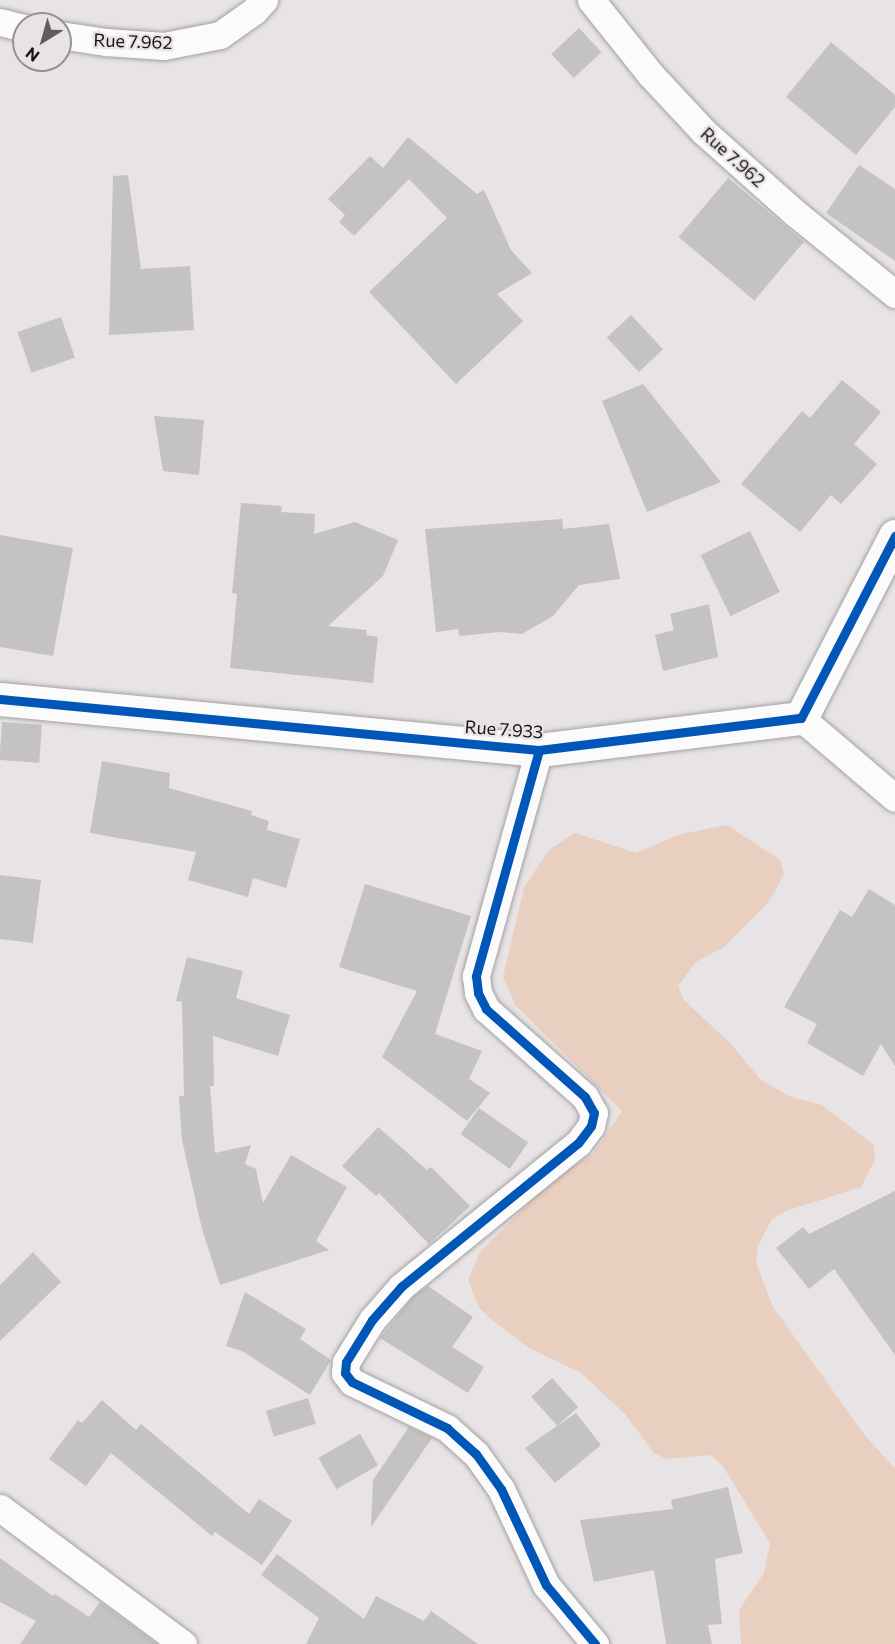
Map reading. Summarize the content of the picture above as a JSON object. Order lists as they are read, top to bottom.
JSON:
{
  "streets": {
    "street": ["Rue 7.962", "Rue 7.933"]
  },
  "north": "bottom left"
}
